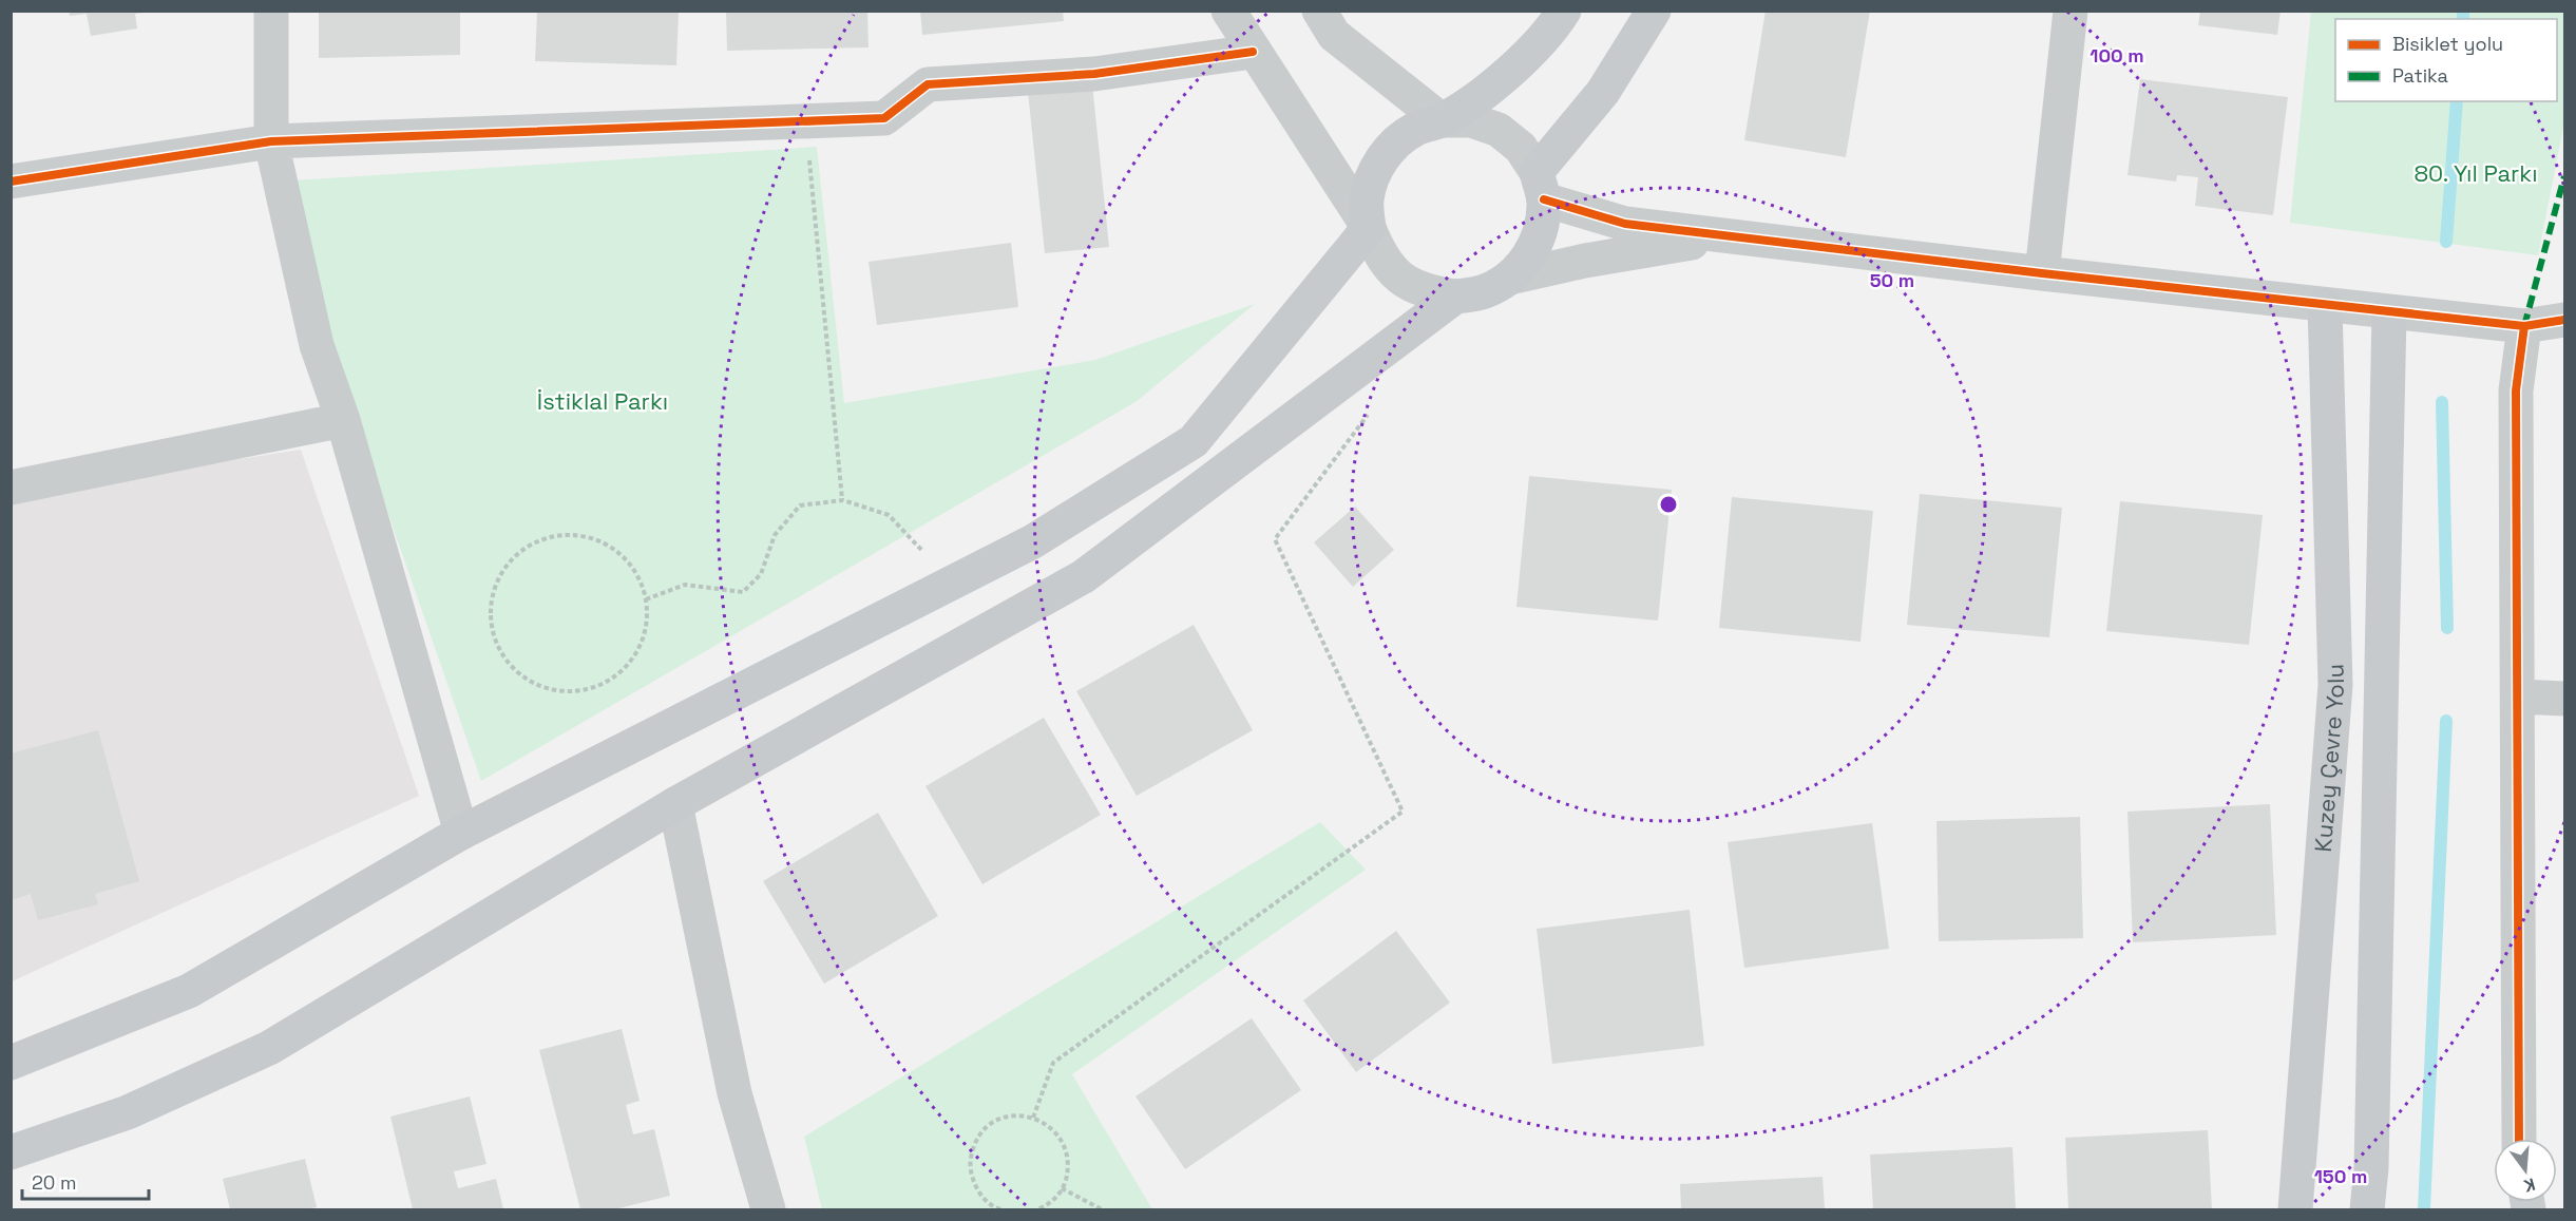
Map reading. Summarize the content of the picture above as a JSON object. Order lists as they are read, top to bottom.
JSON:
{
  "streets": {
    "main road": ["Kuzey Çevre Yolu"]
  },
  "parks": ["80. Yıl Parkı", "İstiklal Parkı"],
  "legend": ["Bisiklet yolu", "Patika"],
  "scale_bar": "20 m",
  "north": "bottom",
  "rings": ["100 m", "50 m", "150 m"]
}
